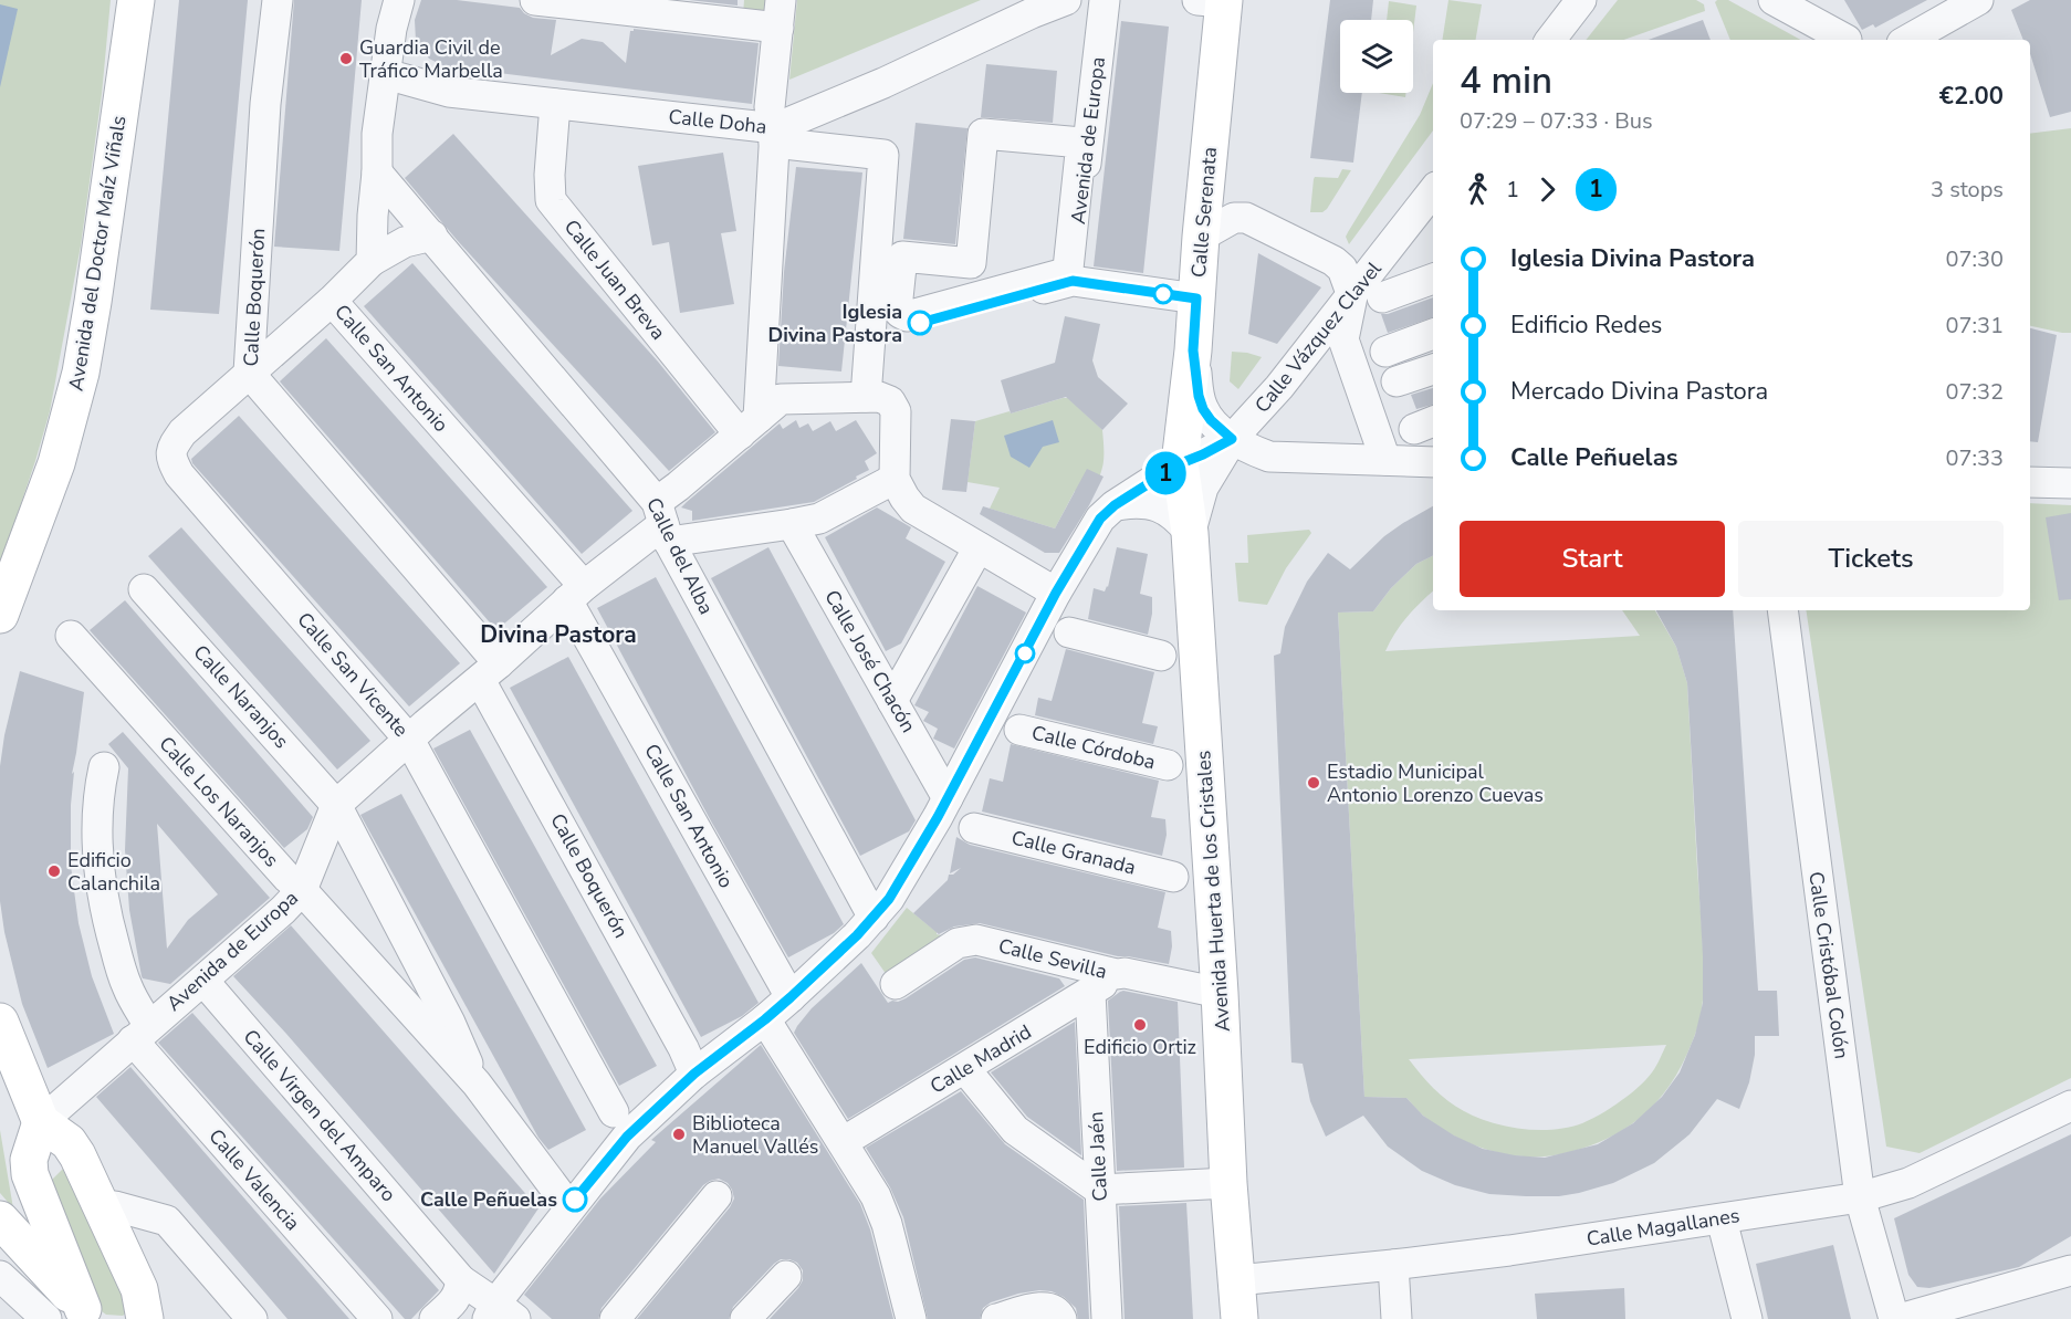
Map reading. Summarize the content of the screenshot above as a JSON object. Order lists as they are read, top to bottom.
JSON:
{
  "streets": {
    "main road": ["Calle Serenata", "Avenida del Doctor Maíz Viñals", "Avenida Huerta de los Cristales"],
    "street": [
      "Calle Doha",
      "Avenida de Europa",
      "Calle Juan Breva",
      "Calle Boquerón",
      "Calle Vázquez Clavel",
      "Calle San Antonio",
      "Calle del Alba",
      "Calle José Chacón",
      "Calle San Vicente",
      "Calle Naranjos",
      "Calle Córdoba",
      "Calle Los Naranjos",
      "Calle Granada",
      "Calle Sevilla",
      "Calle Cristóbal Colón",
      "Calle Madrid",
      "Calle Virgen del Amparo",
      "Calle Jaén",
      "Calle Valencia",
      "Calle Magallanes"
    ]
  },
  "crossings": [
    ["Calle Doha", "Calle Juan Breva"],
    ["Avenida de Europa", "Calle Juan Breva"],
    ["Avenida de Europa", "Calle Boquerón"],
    ["Avenida de Europa", "Calle San Antonio"],
    ["Avenida de Europa", "Calle del Alba"],
    ["Avenida de Europa", "Calle San Vicente"],
    ["Avenida de Europa", "Calle Naranjos"],
    ["Avenida de Europa", "Calle Los Naranjos"],
    ["Avenida de Europa", "Calle Virgen del Amparo"],
    ["Avenida de Europa", "Calle Valencia"],
    ["Calle Serenata", "Calle Vázquez Clavel"],
    ["Calle Serenata", "Avenida Huerta de los Cristales"],
    ["Calle Boquerón", "Calle San Vicente"],
    ["Calle Vázquez Clavel", "Avenida Huerta de los Cristales"],
    ["Calle San Antonio", "Calle San Vicente"],
    ["Calle Naranjos", "Calle Los Naranjos"],
    ["Avenida Huerta de los Cristales", "Calle Sevilla"],
    ["Avenida Huerta de los Cristales", "Calle Magallanes"],
    ["Calle Sevilla", "Calle Madrid"],
    ["Calle Cristóbal Colón", "Calle Magallanes"],
    ["Calle Madrid", "Calle Jaén"]
  ],
  "districts": ["Divina Pastora"],
  "places": [
    "Guardia Civil de Tráfico Marbella",
    "Iglesia Divina Pastora",
    "Estadio Municipal Antonio Lorenzo Cuevas",
    "Edificio Calanchila",
    "Edificio Ortiz",
    "Biblioteca Manuel Vallés",
    "Calle Peñuelas"
  ],
  "lines": ["bus line 1"],
  "page": {
    "on_map": "1",
    "heading": ["4 min", "07:29 – 07:33 · Bus", "€2.00"],
    "legs": ["1", "1", "3 stops"],
    "list": [
      {
        "name": "Iglesia Divina Pastora",
        "value": "07:30"
      },
      {
        "name": "Edificio Redes",
        "value": "07:31"
      },
      {
        "name": "Mercado Divina Pastora",
        "value": "07:32"
      },
      {
        "name": "Calle Peñuelas",
        "value": "07:33"
      }
    ],
    "buttons": ["Start", "Tickets"]
  }
}
